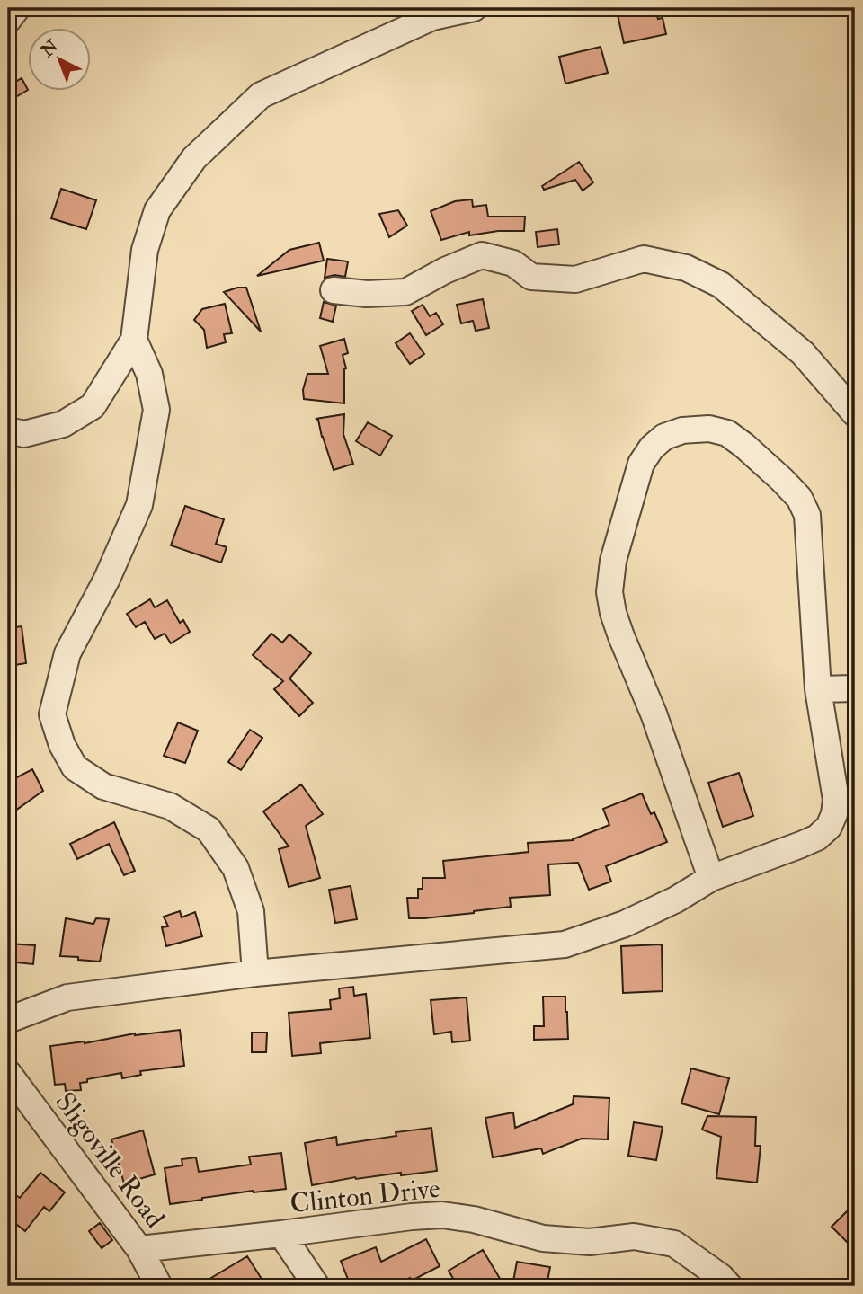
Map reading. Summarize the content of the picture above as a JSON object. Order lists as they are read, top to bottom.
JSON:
{
  "streets": {
    "street": ["Sligoville Road", "Clinton Drive"]
  },
  "crossings": [
    ["Sligoville Road", "Clinton Drive"]
  ],
  "north": "top left"
}
